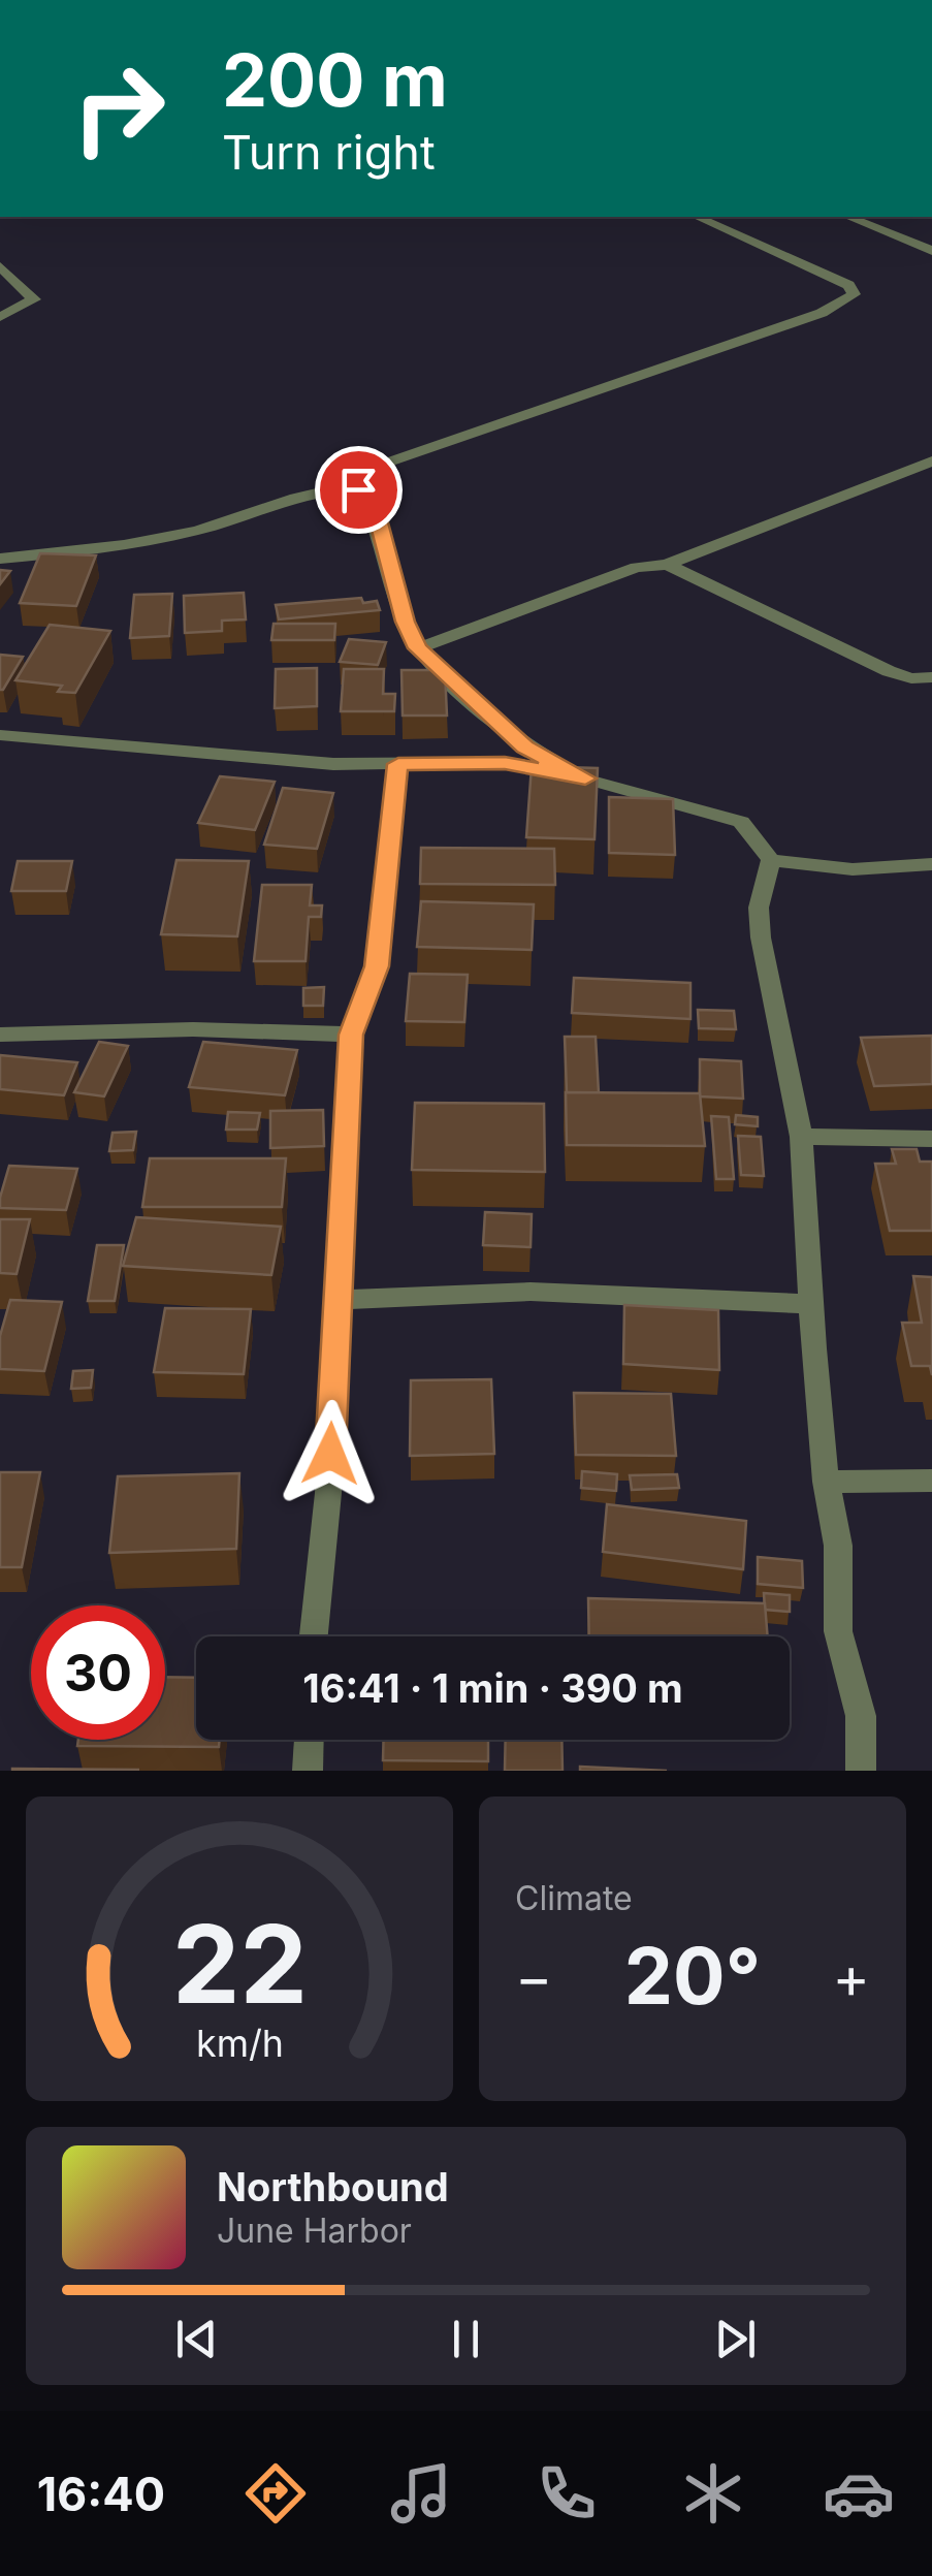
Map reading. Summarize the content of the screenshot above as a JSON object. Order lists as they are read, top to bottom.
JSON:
{
  "page": {
    "turn": ["200 m", "Turn right"],
    "limit": "30",
    "trip": "16:41 · 1 min · 390 m",
    "tile": "Climate",
    "heat": ["−", "20°", "+"],
    "song": ["Northbound", "June Harbor"],
    "tabs": "16:40",
    "gauge": ["22", "km/h"]
  }
}
